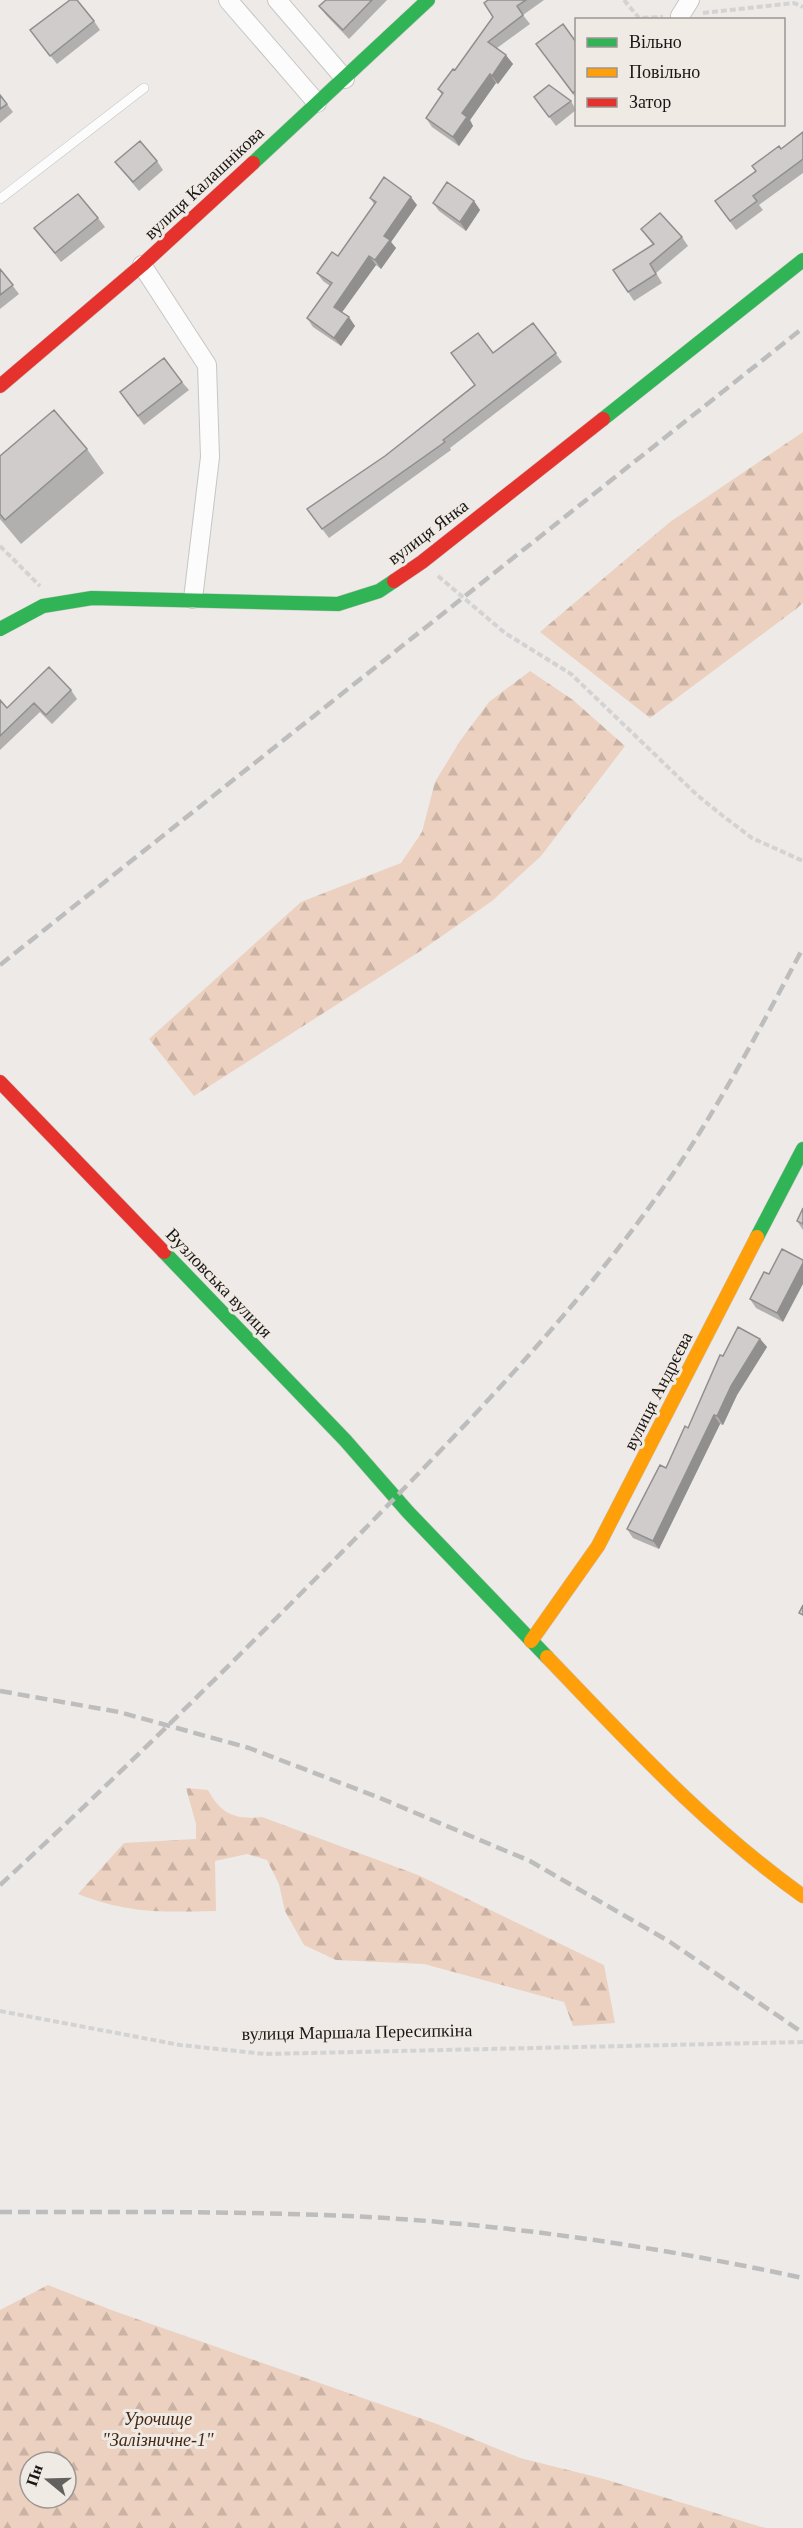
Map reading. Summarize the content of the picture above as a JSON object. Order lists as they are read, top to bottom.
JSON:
{
  "streets": {
    "street": [
      "вулиця Калашнікова",
      "вулиця Янка",
      "Вузловська вулиця",
      "вулиця Андрєєва"
    ],
    "path": ["вулиця Маршала Пересипкіна"]
  },
  "crossings": [
    ["Вузловська вулиця", "вулиця Андрєєва"]
  ],
  "parks": ["Урочище \"Залізничне-1\""],
  "legend": ["Вільно", "Повільно", "Затор"],
  "north": "left"
}
